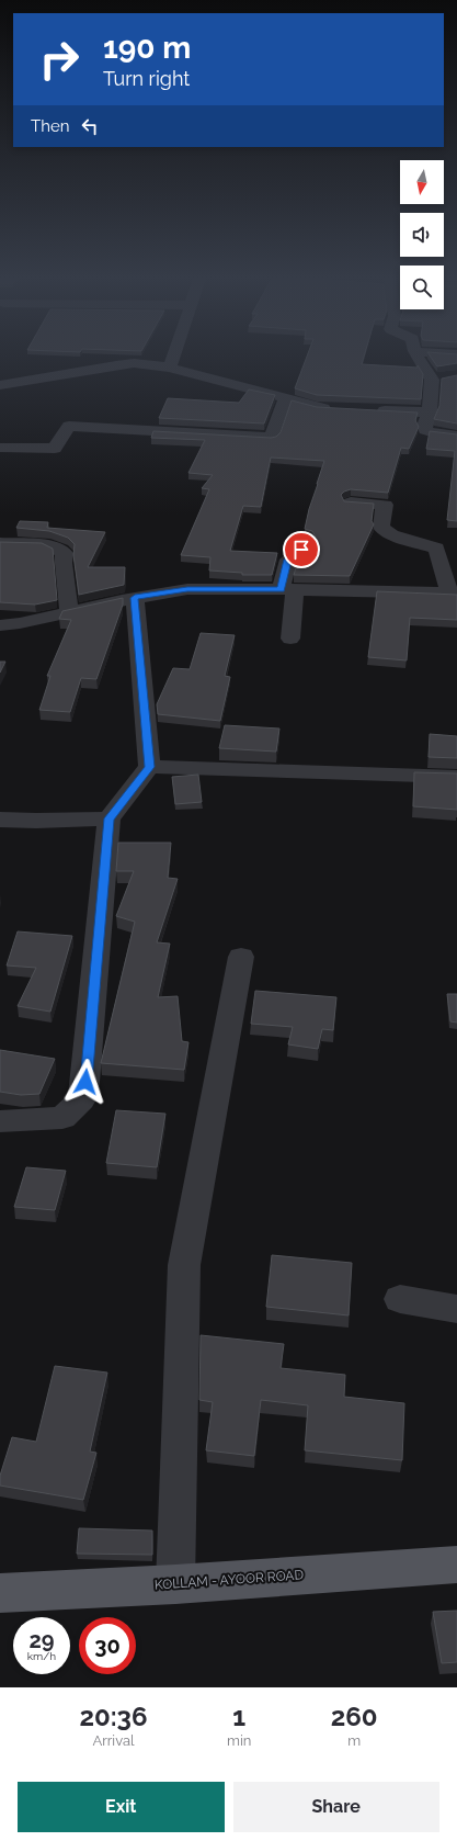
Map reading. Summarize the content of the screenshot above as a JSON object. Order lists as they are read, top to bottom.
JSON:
{
  "streets": {
    "main road": ["KOLLAM - AYOOR ROAD"]
  },
  "north": "bottom",
  "page": {
    "turn": ["190 m", "Turn right"],
    "then": "Then",
    "speed": "29 km/h",
    "limit": "30",
    "eta": [
      "20:36",
      "Arrival",
      "1",
      "min",
      "260",
      "m"
    ],
    "buttons": ["Exit", "Share"]
  }
}
